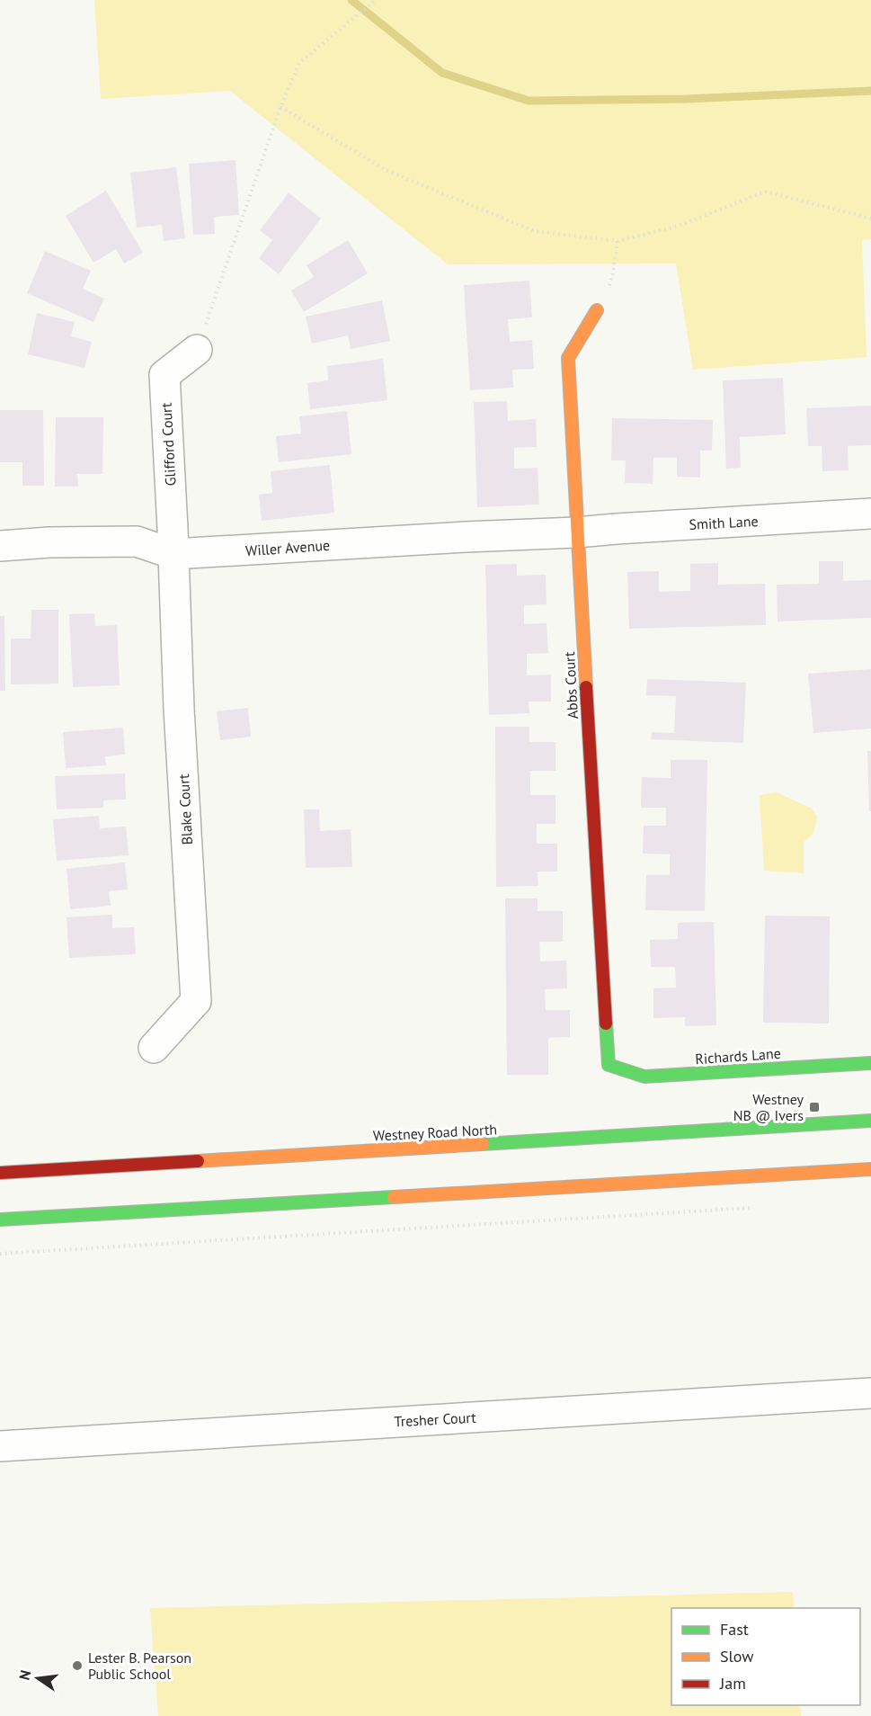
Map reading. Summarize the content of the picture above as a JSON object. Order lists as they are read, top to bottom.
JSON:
{
  "streets": {
    "main road": ["Abbs Court", "Richards Lane", "Westney Road North"],
    "street": [
      "Glifford Court",
      "Smith Lane",
      "Willer Avenue",
      "Blake Court",
      "Tresher Court"
    ]
  },
  "crossings": [
    ["Glifford Court", "Willer Avenue"],
    ["Glifford Court", "Blake Court"],
    ["Smith Lane", "Willer Avenue"],
    ["Smith Lane", "Abbs Court"],
    ["Willer Avenue", "Abbs Court"],
    ["Willer Avenue", "Blake Court"],
    ["Abbs Court", "Richards Lane"]
  ],
  "places": {
    "transit": ["Westney NB @ Ivers"],
    "other": ["Lester B. Pearson Public School"]
  },
  "legend": ["Fast", "Slow", "Jam"],
  "north": "left"
}
